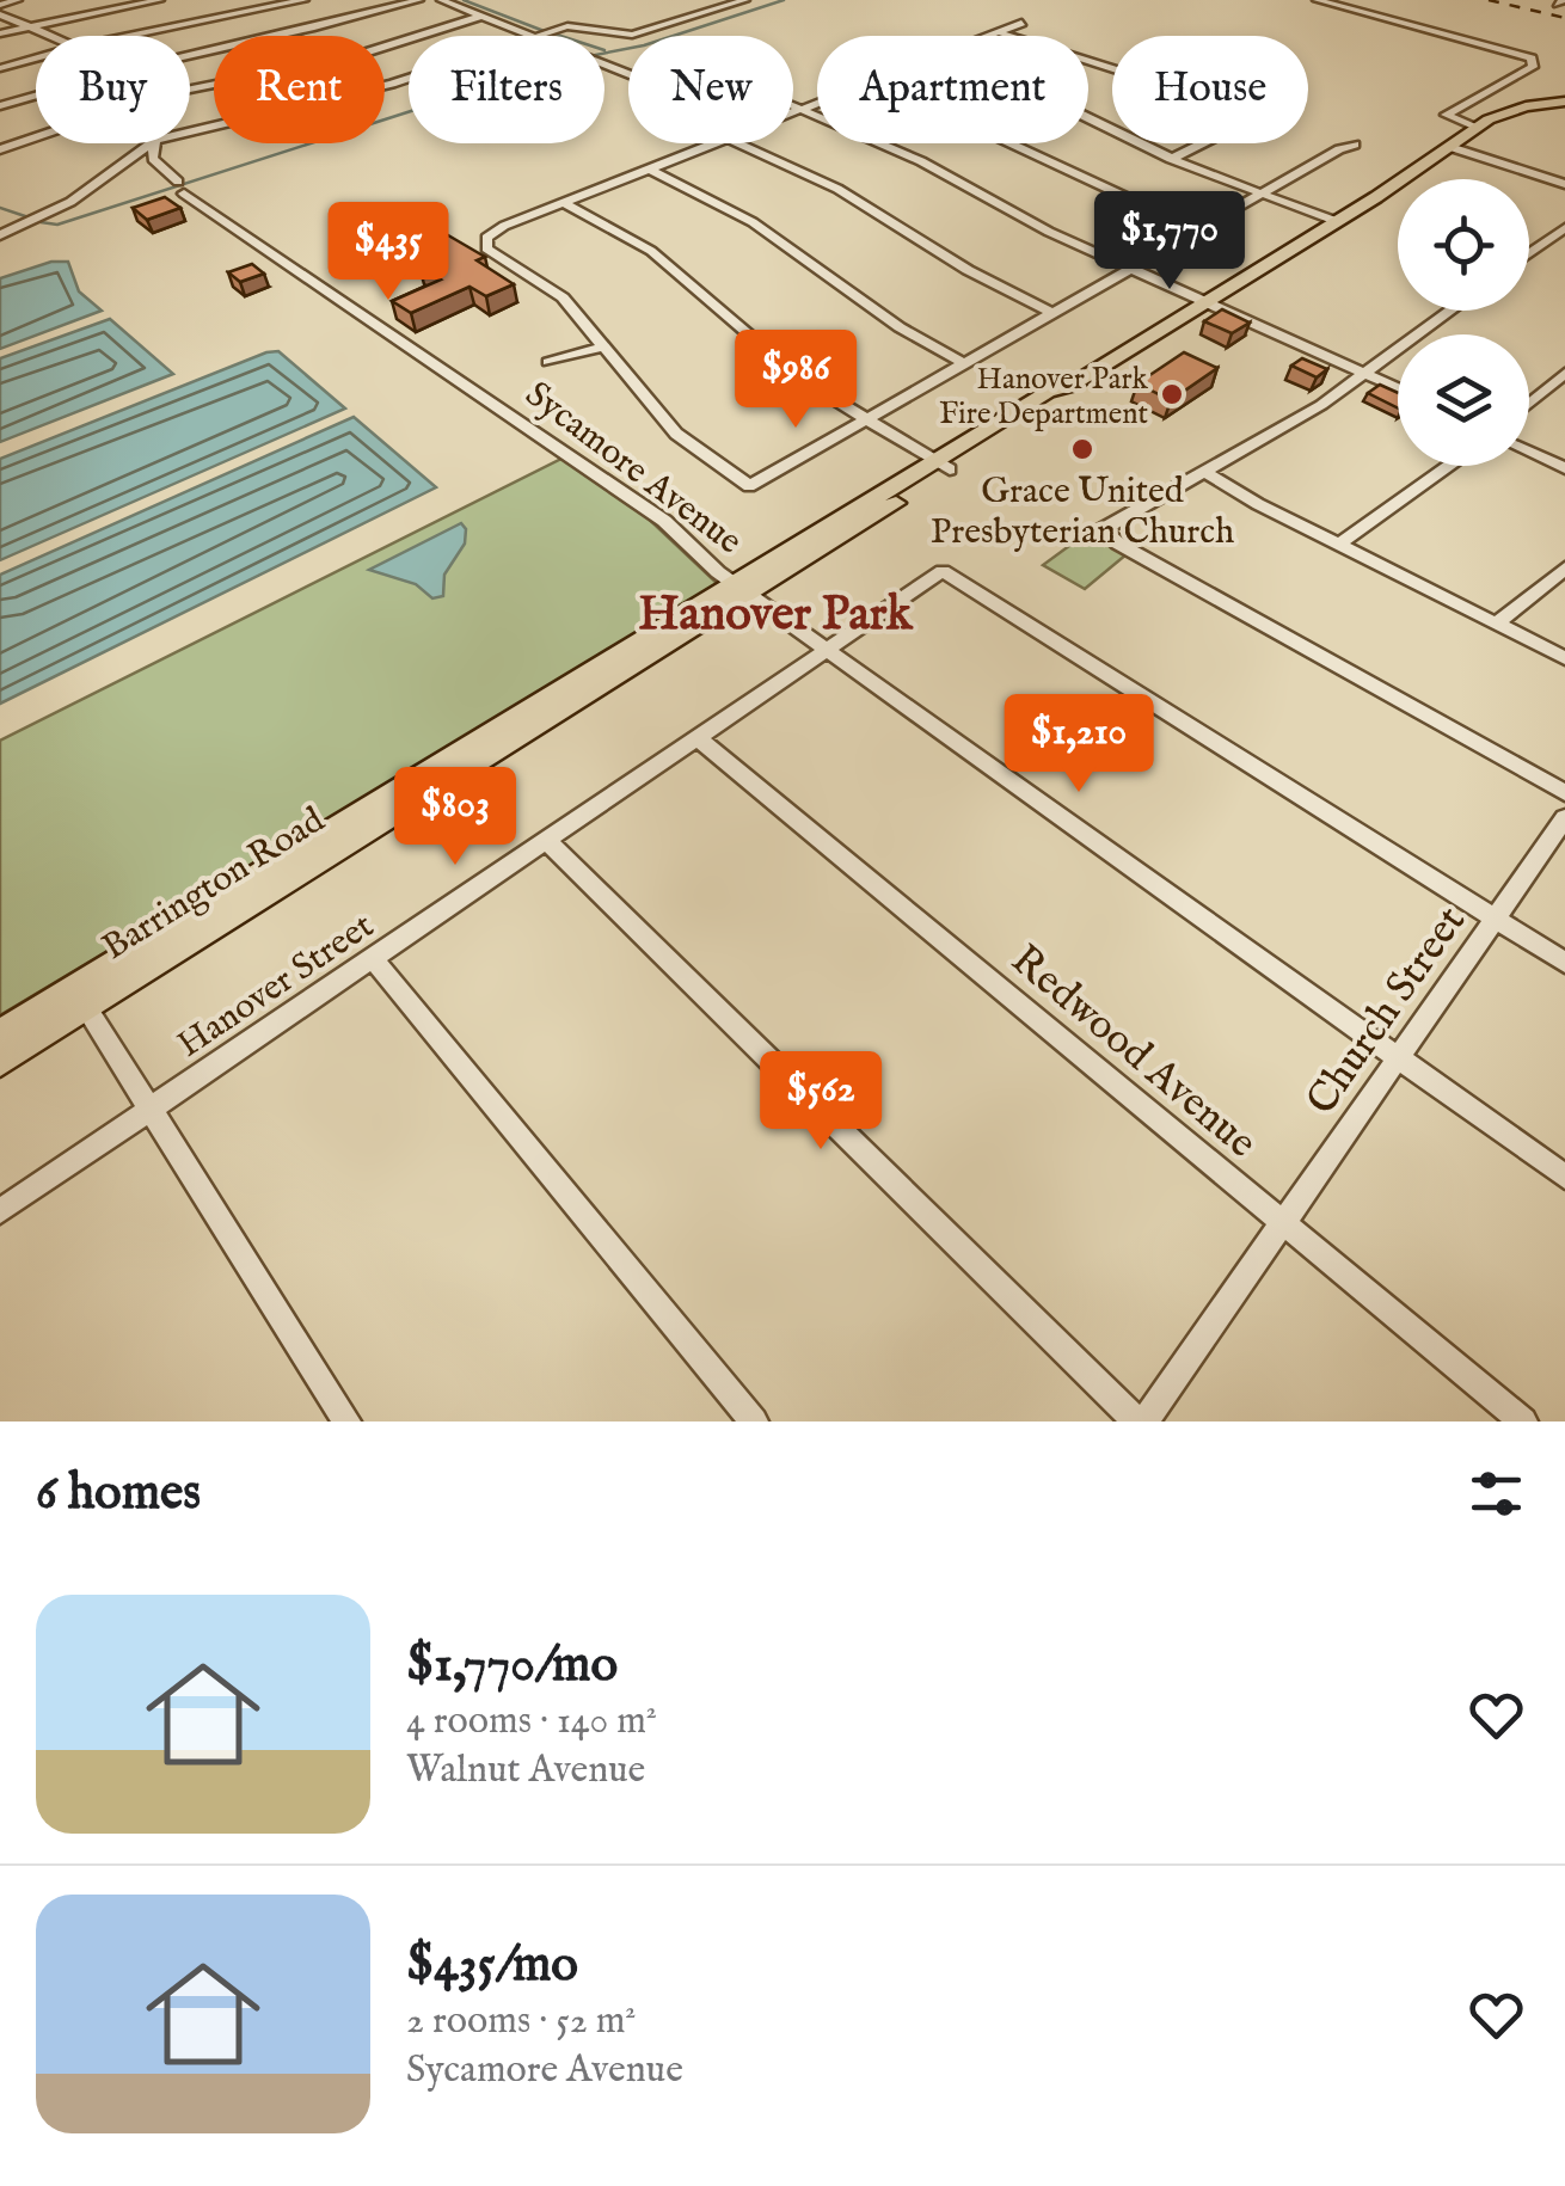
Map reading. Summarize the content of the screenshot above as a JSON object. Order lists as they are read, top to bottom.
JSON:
{
  "streets": {
    "main road": ["Barrington Road"],
    "street": [
      "Sycamore Avenue",
      "Hanover Street",
      "Church Street",
      "Redwood Avenue"
    ]
  },
  "crossings": [
    ["Sycamore Avenue", "Barrington Road"],
    ["Sycamore Avenue", "Hanover Street"],
    ["Sycamore Avenue", "Church Street"],
    ["Hanover Street", "Church Street"],
    ["Hanover Street", "Redwood Avenue"],
    ["Church Street", "Redwood Avenue"]
  ],
  "districts": ["Hanover Park"],
  "places": ["Hanover Park Fire Department", "Grace United Presbyterian Church"],
  "page": {
    "chip": [
      "Buy",
      "Rent",
      "Filters",
      "New",
      "Apartment",
      "House"
    ],
    "price": [
      "$1,770",
      "$435",
      "$986",
      "$1,210",
      "$803",
      "$562"
    ],
    "heading": "6 homes",
    "list": [
      {
        "name": "$1,770/mo",
        "note": "4 rooms · 140 m² · Walnut Avenue"
      },
      {
        "name": "$435/mo",
        "note": "2 rooms · 52 m² · Sycamore Avenue"
      }
    ]
  }
}
